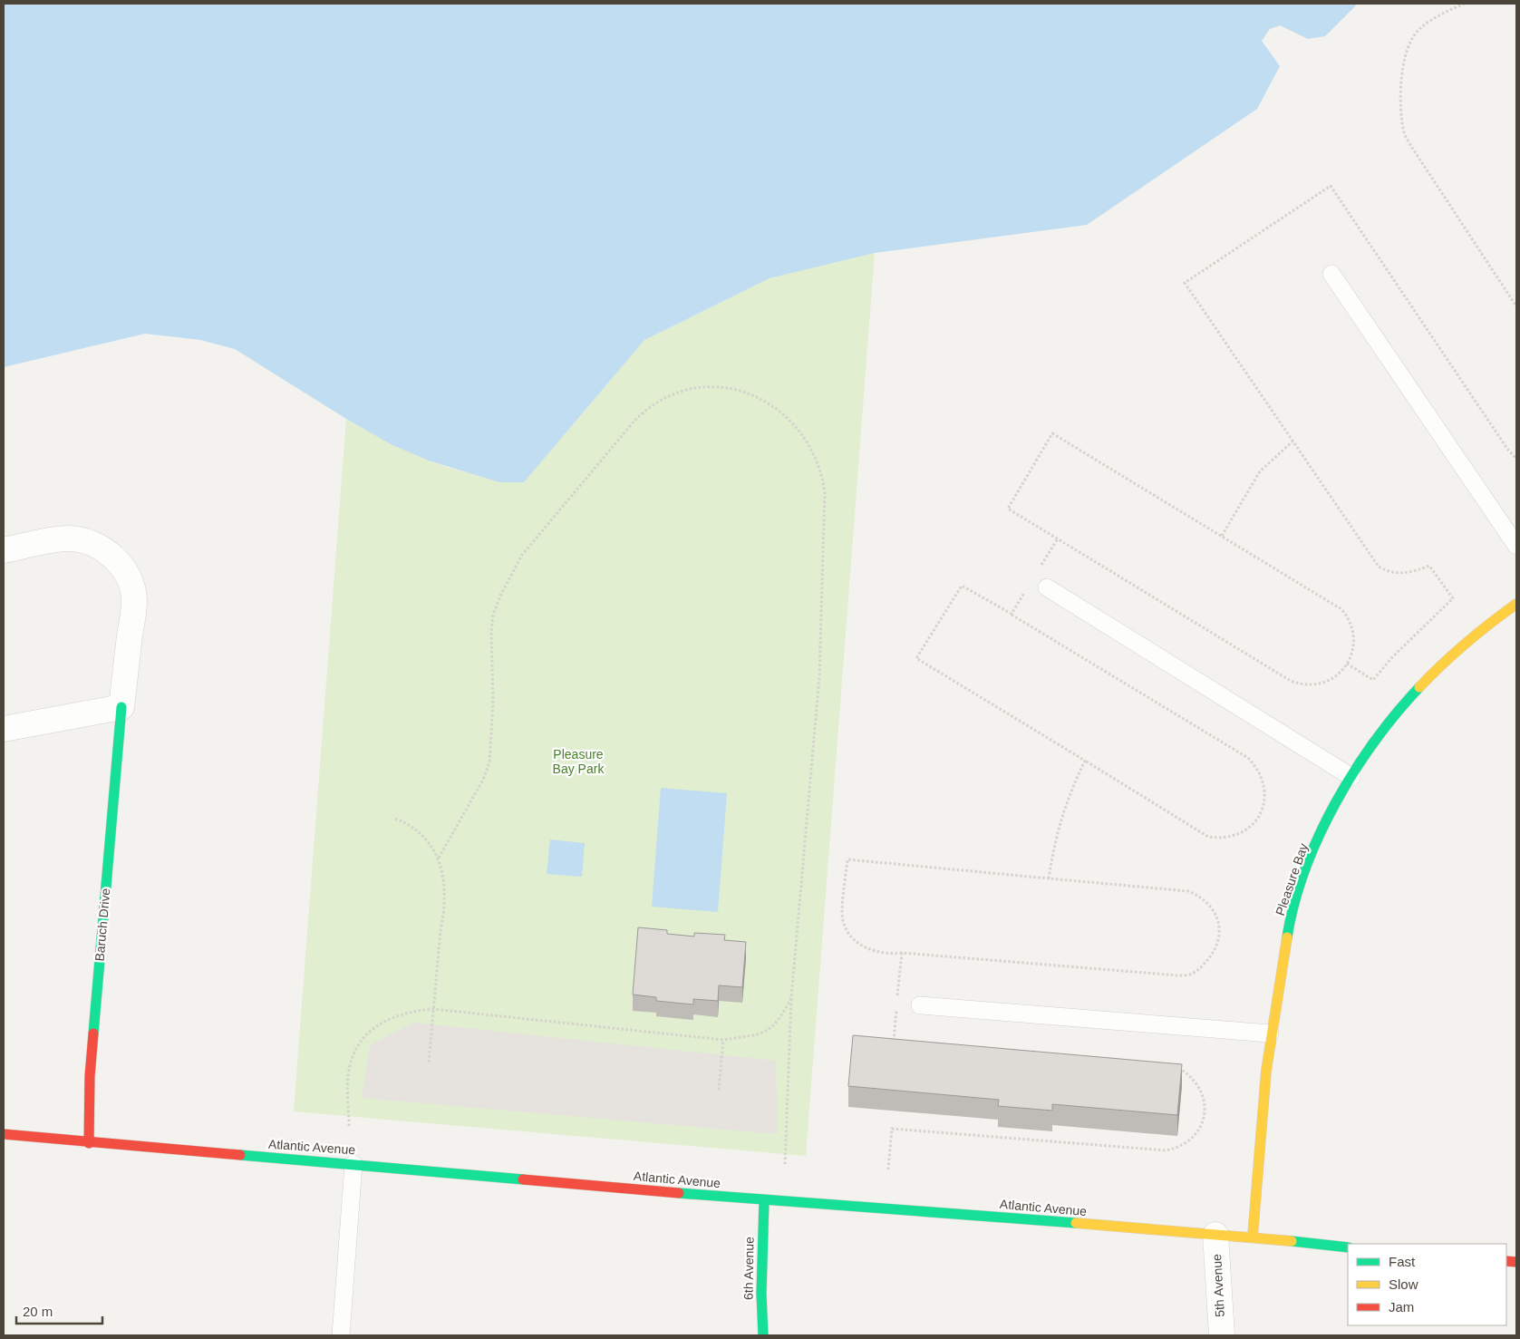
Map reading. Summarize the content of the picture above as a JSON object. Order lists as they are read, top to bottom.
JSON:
{
  "streets": {
    "street": [
      "Pleasure Bay",
      "Baruch Drive",
      "Atlantic Avenue",
      "6th Avenue",
      "5th Avenue"
    ]
  },
  "crossings": [
    ["Pleasure Bay", "Atlantic Avenue"],
    ["Baruch Drive", "Atlantic Avenue"],
    ["Atlantic Avenue", "6th Avenue"],
    ["Atlantic Avenue", "5th Avenue"]
  ],
  "parks": ["Pleasure Bay Park"],
  "legend": ["Fast", "Slow", "Jam"],
  "scale_bar": "20 m"
}
